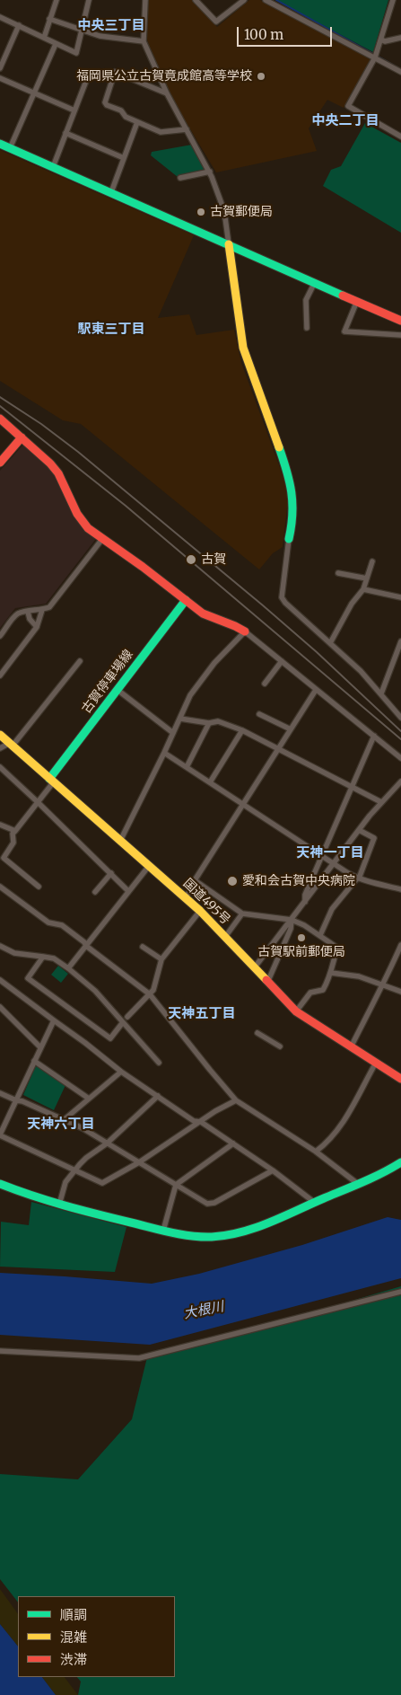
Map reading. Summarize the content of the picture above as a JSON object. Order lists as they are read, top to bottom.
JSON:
{
  "streets": {
    "main road": ["古賀停車場線", "国道495号"]
  },
  "crossings": [
    ["古賀停車場線", "国道495号"]
  ],
  "districts": [
    "中央三丁目",
    "中央二丁目",
    "駅東三丁目",
    "天神一丁目",
    "天神五丁目",
    "天神六丁目"
  ],
  "water": ["大根川"],
  "places": [
    "福岡県公立古賀竟成館高等学校",
    "古賀郵便局",
    "古賀",
    "愛和会古賀中央病院",
    "古賀駅前郵便局"
  ],
  "legend": ["順調", "混雑", "渋滞"],
  "scale_bar": "100 m"
}
